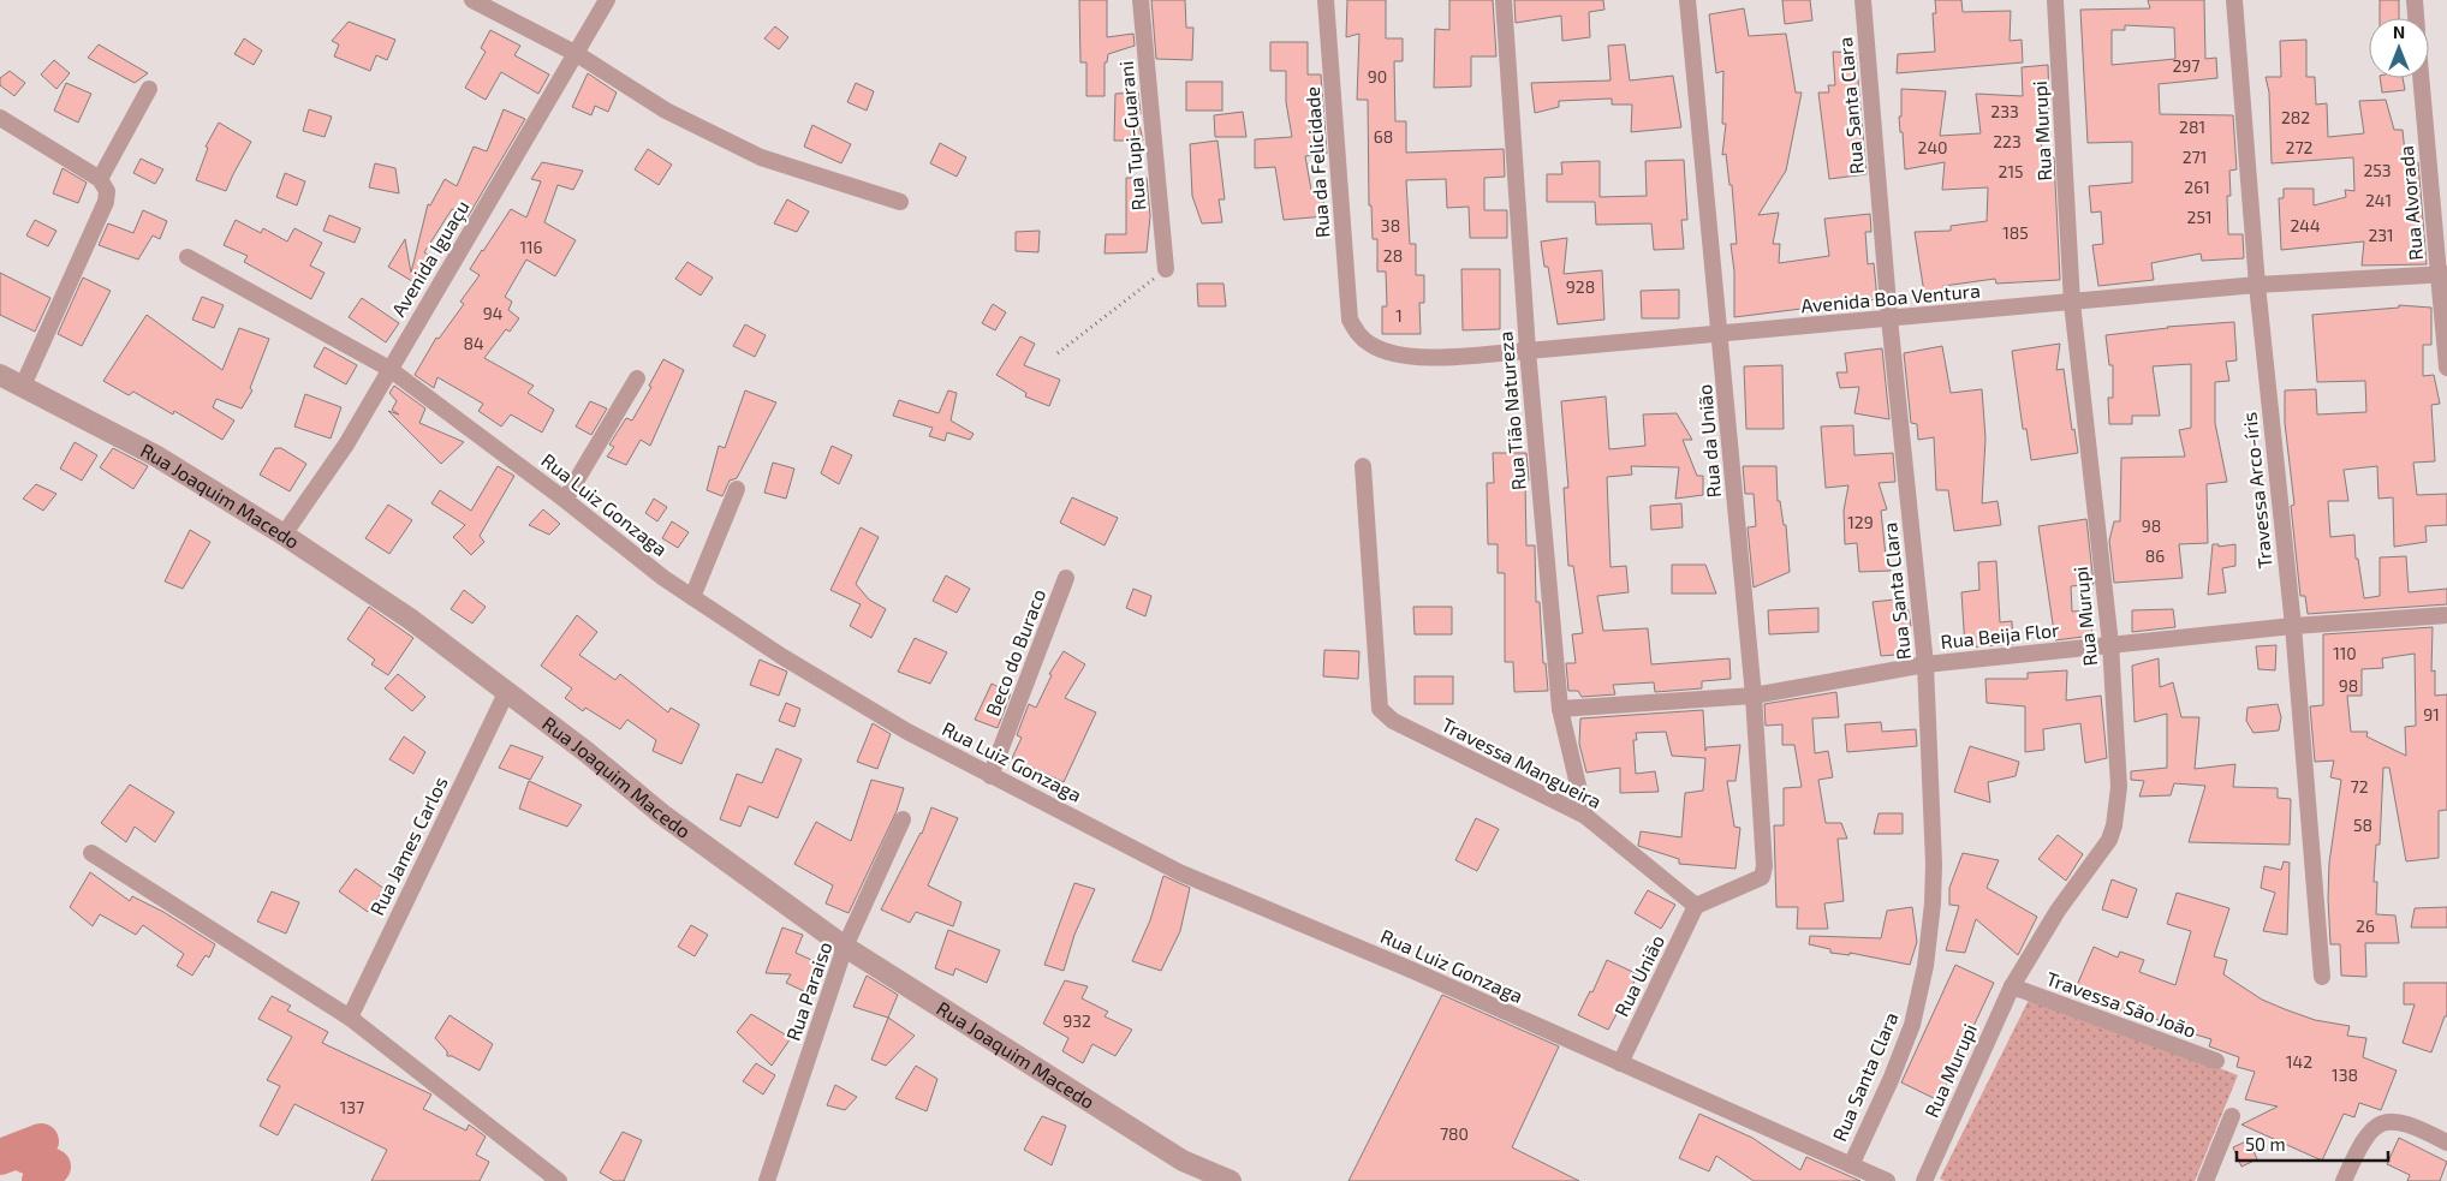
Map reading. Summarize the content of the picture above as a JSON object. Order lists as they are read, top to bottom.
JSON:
{
  "streets": {
    "street": [
      "Rua Santa Clara",
      "Rua Murupi",
      "Rua Tupi-Guarani",
      "Rua da Felicidade",
      "Rua Alvorada",
      "Avenida Iguaçu",
      "Avenida Boa Ventura",
      "Rua Tião Natureza",
      "Rua da União",
      "Travessa Arco-íris",
      "Rua Joaquim Macedo",
      "Rua Luiz Gonzaga",
      "Rua Beija Flor",
      "Beco do Buraco",
      "Travessa Mangueira",
      "Rua James Carlos",
      "Rua União",
      "Rua Paraiso",
      "Travessa São João"
    ]
  },
  "crossings": [
    ["Rua Santa Clara", "Avenida Boa Ventura"],
    ["Rua Santa Clara", "Rua Luiz Gonzaga"],
    ["Rua Santa Clara", "Rua Beija Flor"],
    ["Rua Murupi", "Avenida Boa Ventura"],
    ["Rua Murupi", "Rua Beija Flor"],
    ["Rua Murupi", "Travessa São João"],
    ["Rua da Felicidade", "Avenida Boa Ventura"],
    ["Rua Alvorada", "Avenida Boa Ventura"],
    ["Avenida Iguaçu", "Rua Joaquim Macedo"],
    ["Avenida Iguaçu", "Rua Luiz Gonzaga"],
    ["Avenida Boa Ventura", "Rua Tião Natureza"],
    ["Avenida Boa Ventura", "Rua da União"],
    ["Avenida Boa Ventura", "Travessa Arco-íris"],
    ["Rua Tião Natureza", "Rua Beija Flor"],
    ["Rua Tião Natureza", "Travessa Mangueira"],
    ["Rua da União", "Rua Beija Flor"],
    ["Rua da União", "Travessa Mangueira"],
    ["Rua da União", "Rua União"],
    ["Travessa Arco-íris", "Rua Beija Flor"],
    ["Rua Joaquim Macedo", "Rua James Carlos"],
    ["Rua Joaquim Macedo", "Rua Paraiso"],
    ["Rua Luiz Gonzaga", "Beco do Buraco"],
    ["Rua Luiz Gonzaga", "Rua União"],
    ["Travessa Mangueira", "Rua União"]
  ],
  "house_numbers": [
    "297",
    "90",
    "233",
    "282",
    "281",
    "68",
    "223",
    "240",
    "272",
    "271",
    "253",
    "215",
    "261",
    "241",
    "251",
    "38",
    "244",
    "185",
    "231",
    "116",
    "28",
    "928",
    "94",
    "1",
    "84",
    "129",
    "98",
    "86",
    "110",
    "98",
    "91",
    "72",
    "58",
    "26",
    "932",
    "142",
    "138",
    "137",
    "780"
  ],
  "scale_bar": "50 m",
  "north": "top"
}
